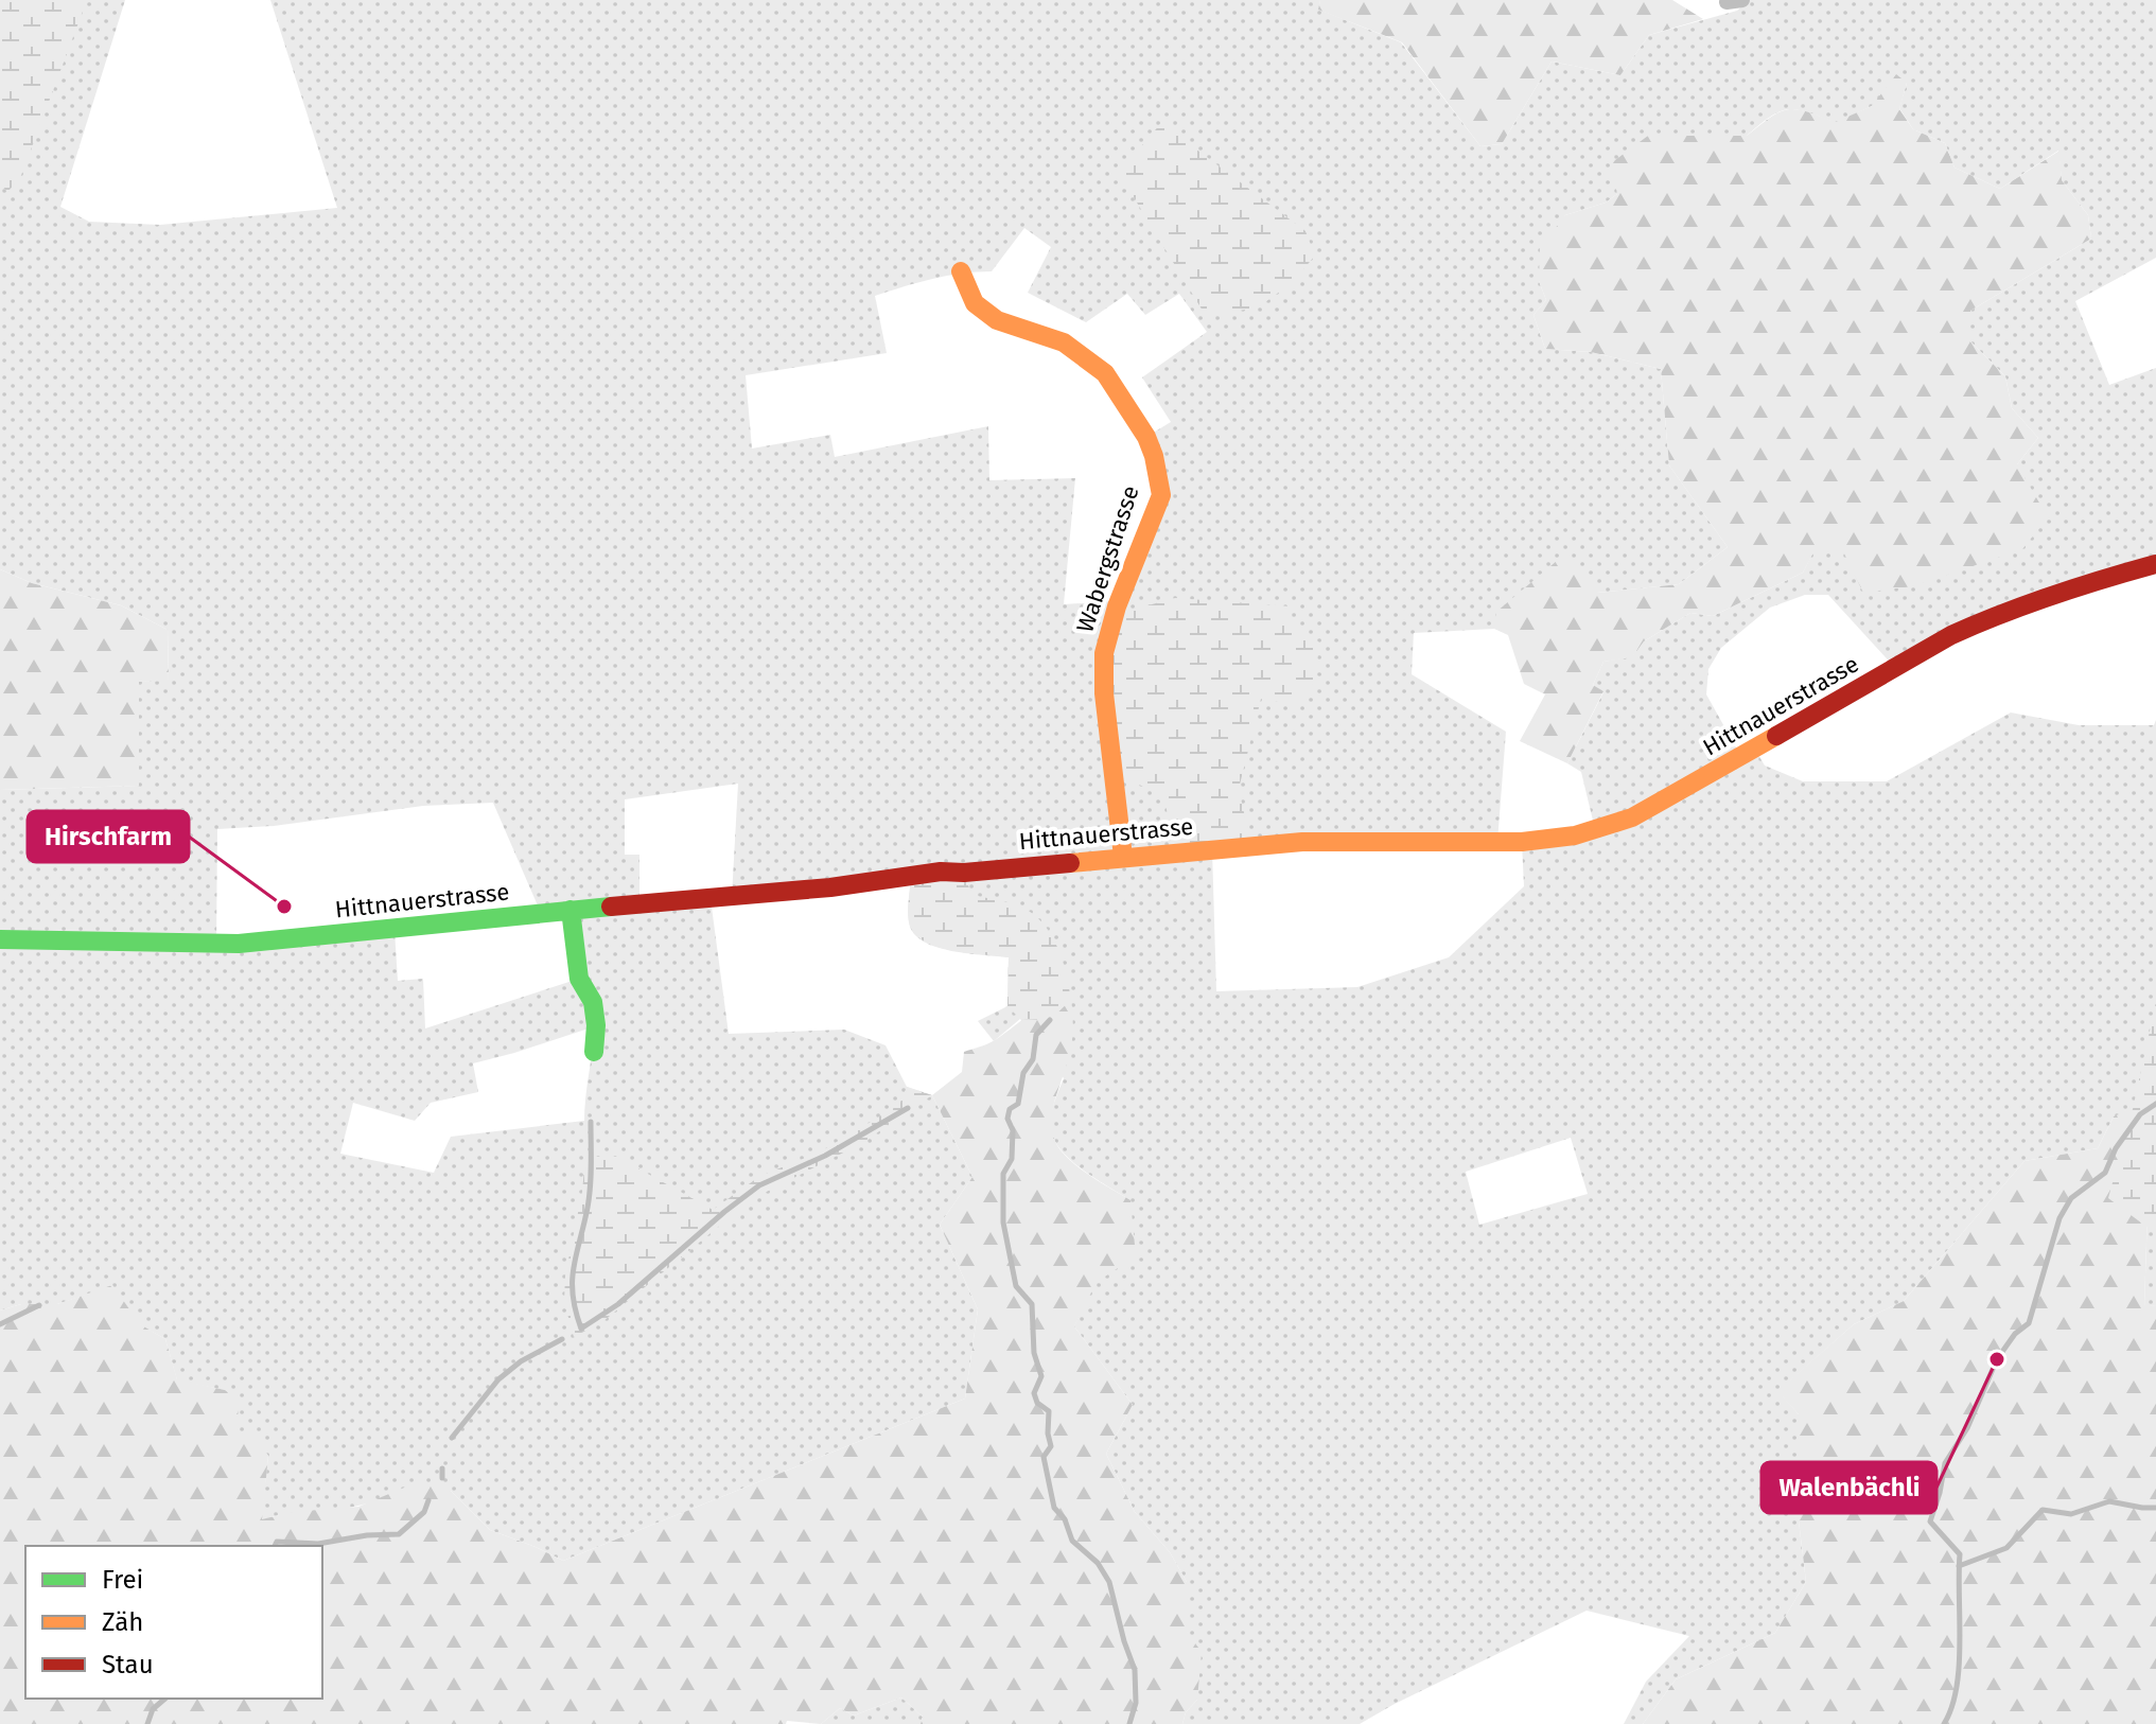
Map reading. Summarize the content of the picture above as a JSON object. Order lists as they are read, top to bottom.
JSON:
{
  "streets": {
    "street": ["Wabergstrasse", "Hittnauerstrasse"]
  },
  "crossings": [
    ["Wabergstrasse", "Hittnauerstrasse"]
  ],
  "places": ["Hirschfarm", "Walenbächli"],
  "legend": ["Frei", "Zäh", "Stau"]
}
